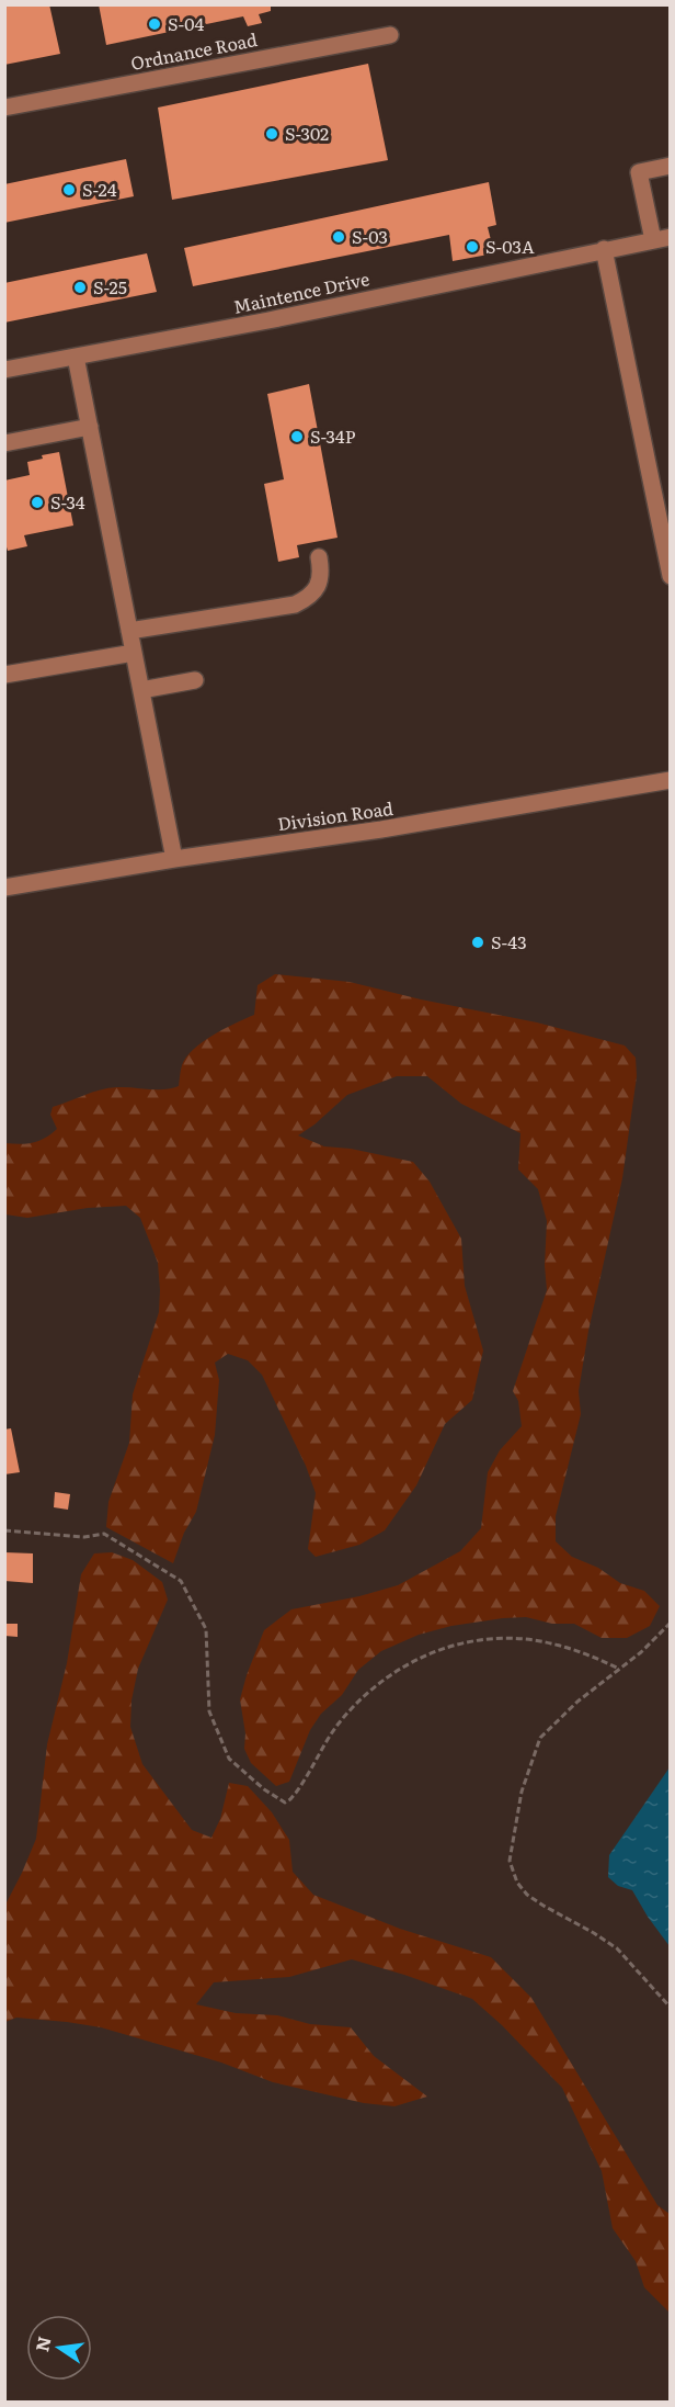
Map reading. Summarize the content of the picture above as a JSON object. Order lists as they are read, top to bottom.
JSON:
{
  "streets": {
    "street": ["Ordnance Road", "Maintence Drive", "Division Road"]
  },
  "places": [
    "S-04",
    "S-302",
    "S-24",
    "S-03",
    "S-03A",
    "S-25",
    "S-34P",
    "S-34",
    "S-43"
  ],
  "north": "left"
}
